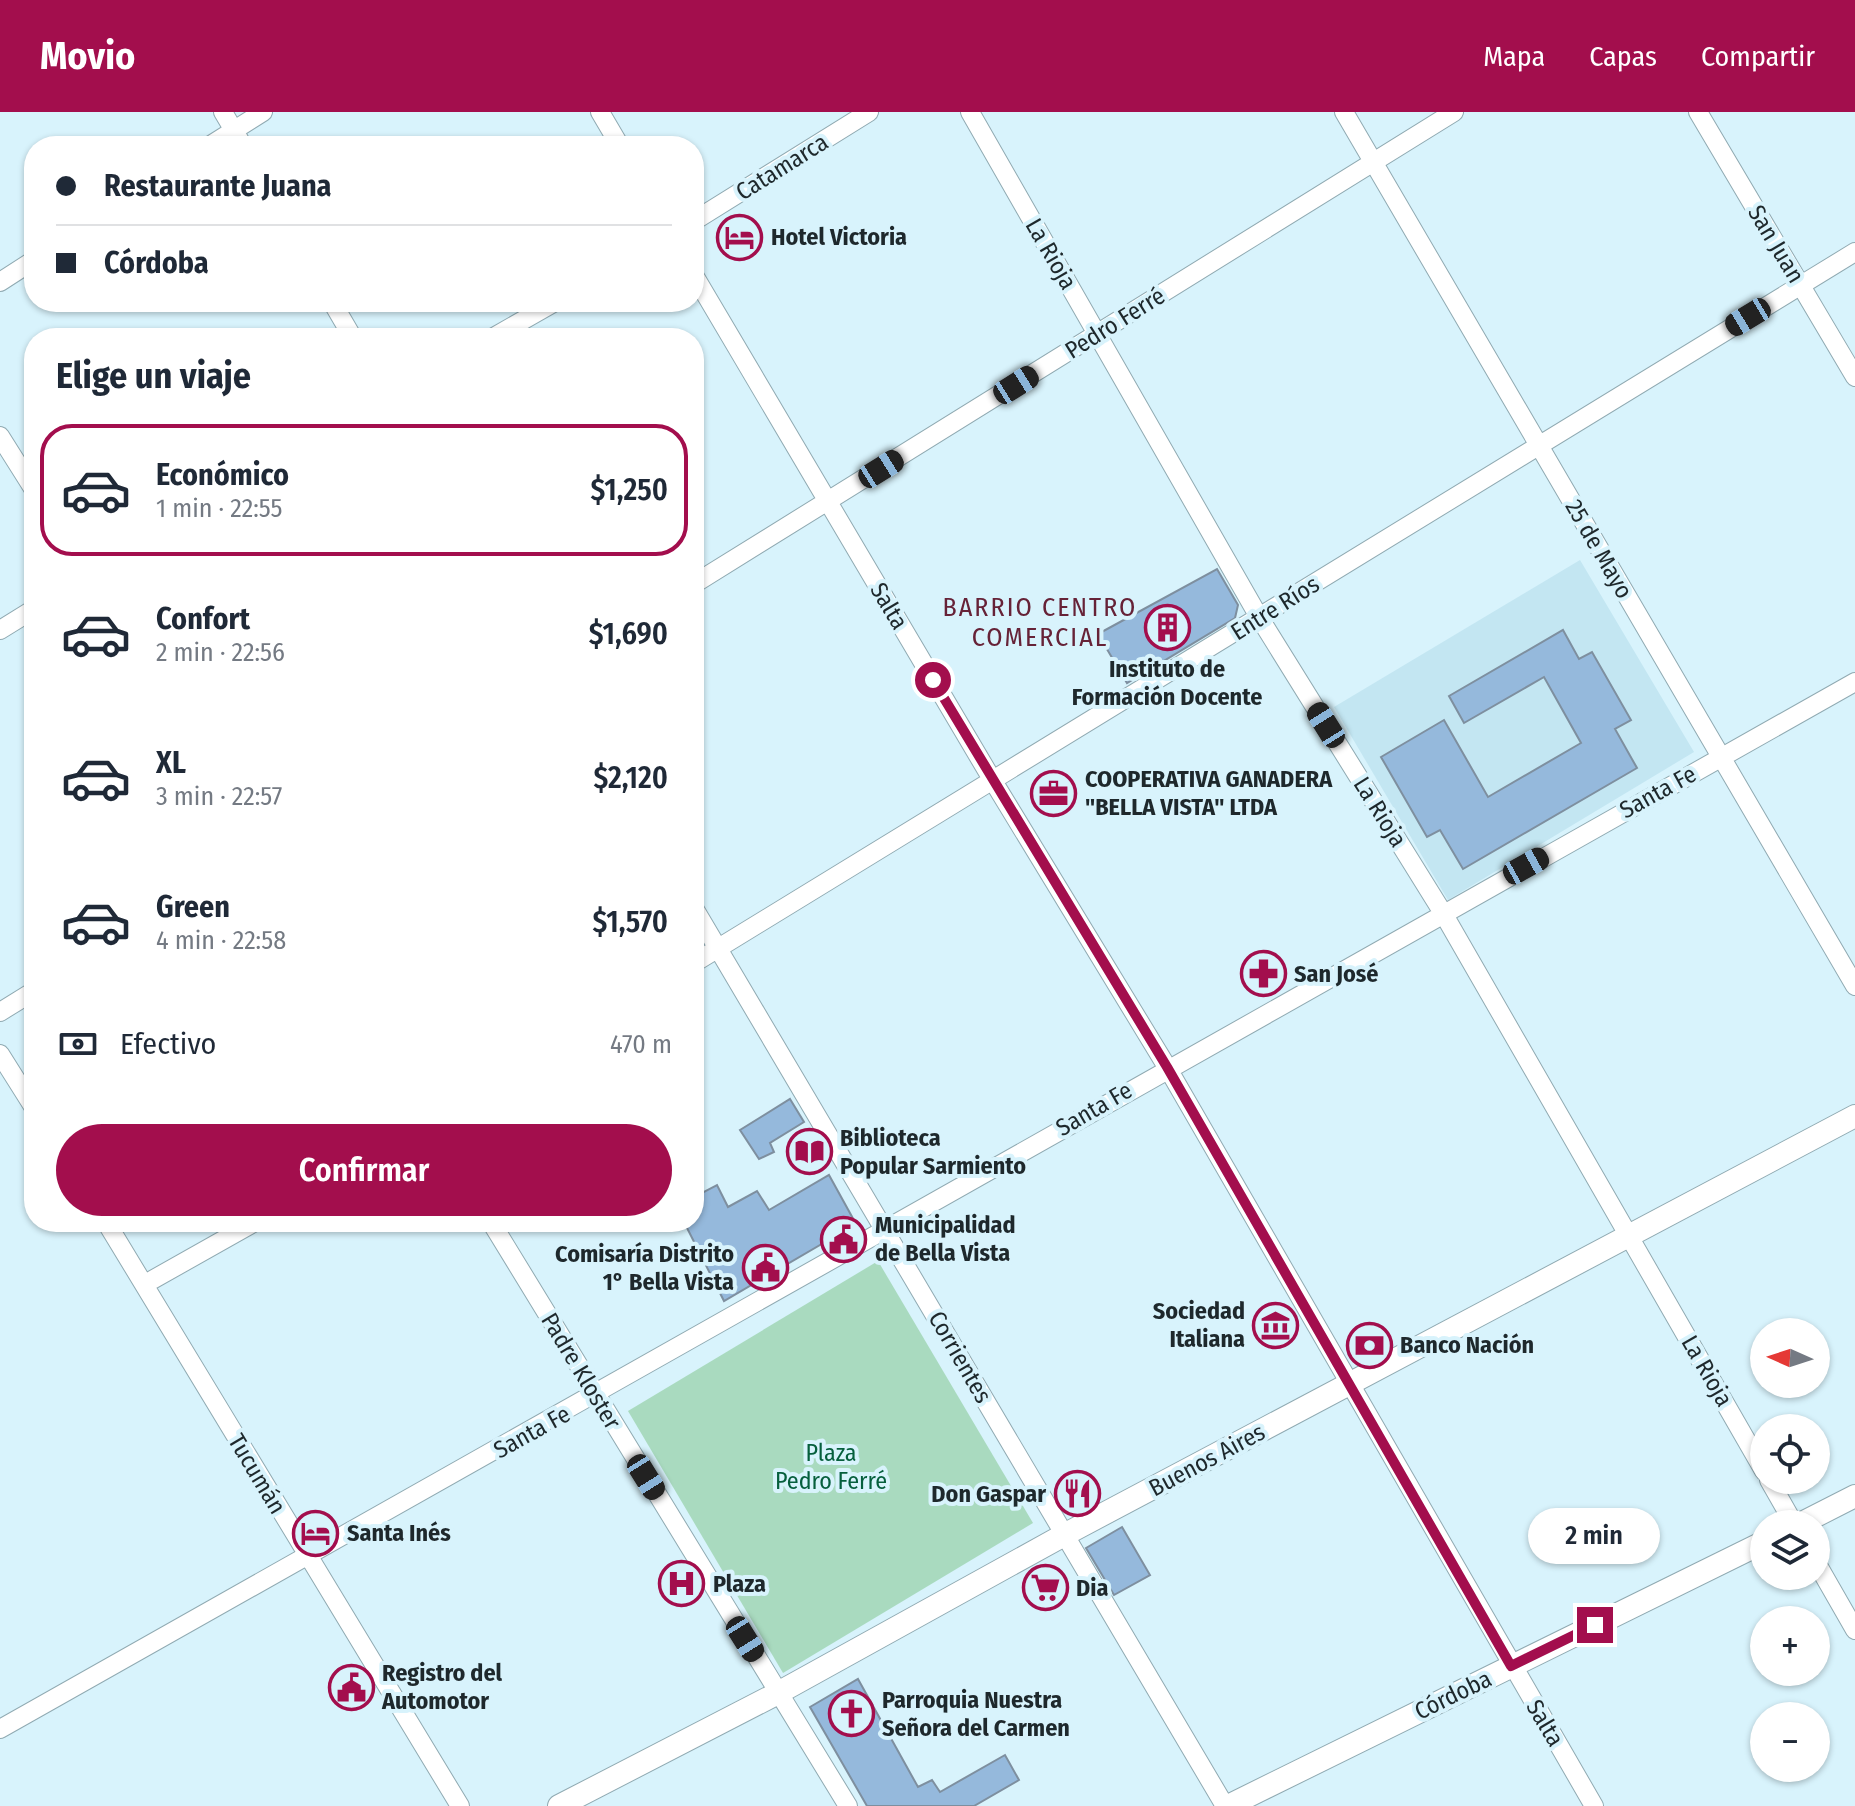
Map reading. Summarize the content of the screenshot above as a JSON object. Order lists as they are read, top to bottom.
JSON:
{
  "streets": {
    "street": [
      "Catamarca",
      "San Juan",
      "La Rioja",
      "Pedro Ferré",
      "25 de Mayo",
      "Salta",
      "Entre Ríos",
      "Santa Fe",
      "Corrientes",
      "Padre Kloster",
      "Buenos Aires",
      "Tucumán",
      "Córdoba"
    ]
  },
  "crossings": [
    ["San Juan", "Entre Ríos"],
    ["La Rioja", "Pedro Ferré"],
    ["La Rioja", "Entre Ríos"],
    ["La Rioja", "Santa Fe"],
    ["La Rioja", "Buenos Aires"],
    ["Pedro Ferré", "25 de Mayo"],
    ["Pedro Ferré", "Salta"],
    ["25 de Mayo", "Entre Ríos"],
    ["25 de Mayo", "Santa Fe"],
    ["Salta", "Entre Ríos"],
    ["Salta", "Santa Fe"],
    ["Salta", "Buenos Aires"],
    ["Salta", "Córdoba"],
    ["Entre Ríos", "Corrientes"],
    ["Santa Fe", "Corrientes"],
    ["Santa Fe", "Padre Kloster"],
    ["Santa Fe", "Tucumán"],
    ["Corrientes", "Buenos Aires"],
    ["Corrientes", "Córdoba"],
    ["Padre Kloster", "Buenos Aires"]
  ],
  "districts": ["BARRIO CENTRO COMERCIAL"],
  "parks": ["Plaza Pedro Ferré"],
  "places": {
    "hotel": ["Hotel Victoria", "Santa Inés"],
    "building": ["Instituto de Formación Docente"],
    "office": ["COOPERATIVA GANADERA \"BELLA VISTA\" LTDA"],
    "pharmacy": ["San José"],
    "library": ["Biblioteca Popular Sarmiento"],
    "public building": ["Municipalidad de Bella Vista", "Comisaría Distrito 1° Bella Vista", "Registro del Automotor"],
    "museum": ["Sociedad Italiana"],
    "bank": ["Banco Nación"],
    "restaurant": ["Don Gaspar"],
    "hospital": ["Plaza"],
    "supermarket": ["Dia"],
    "church": ["Parroquia Nuestra Señora del Carmen"]
  },
  "north": "left",
  "page": {
    "header": "Movio",
    "nav": ["Mapa", "Capas", "Compartir"],
    "banner": ["Restaurante Juana", "Córdoba"],
    "heading": "Elige un viaje",
    "list": [
      {
        "name": "Económico",
        "note": "1 min · 22:55",
        "value": "$1,250"
      },
      {
        "name": "Confort",
        "note": "2 min · 22:56",
        "value": "$1,690"
      },
      {
        "name": "XL",
        "note": "3 min · 22:57",
        "value": "$2,120"
      },
      {
        "name": "Green",
        "note": "4 min · 22:58",
        "value": "$1,570"
      }
    ],
    "pay": ["Efectivo", "470 m"],
    "buttons": "Confirmar",
    "map_buttons": ["+", "−"],
    "bubble": "2 min"
  }
}
